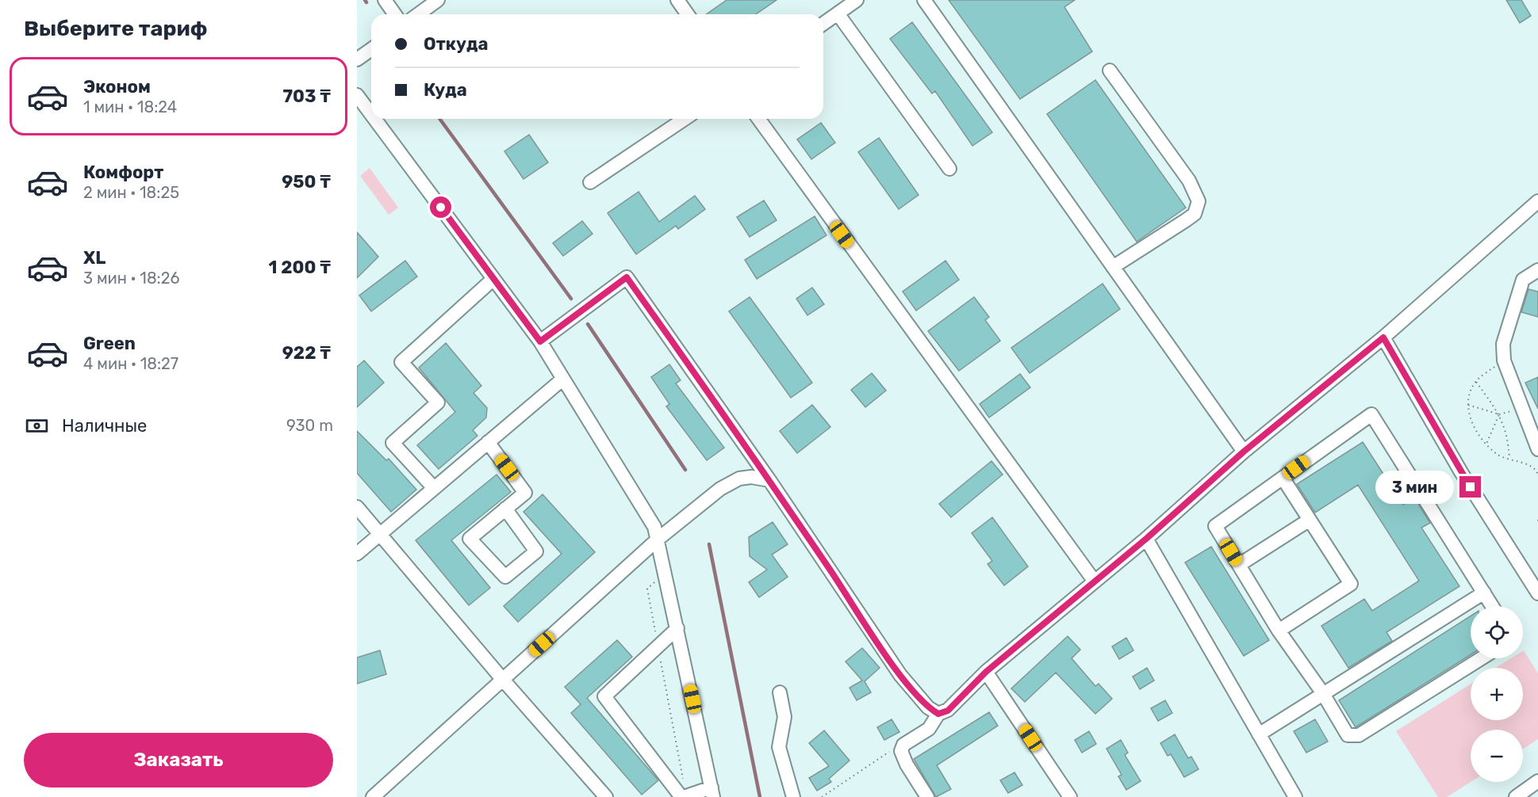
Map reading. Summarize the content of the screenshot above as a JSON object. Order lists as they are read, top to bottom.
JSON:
{
  "page": {
    "heading": "Выберите тариф",
    "banner": ["Откуда", "Куда"],
    "list": [
      {
        "name": "Эконом",
        "note": "1 мин · 18:24",
        "value": "703 ₸"
      },
      {
        "name": "Комфорт",
        "note": "2 мин · 18:25",
        "value": "950 ₸"
      },
      {
        "name": "XL",
        "note": "3 мин · 18:26",
        "value": "1 200 ₸"
      },
      {
        "name": "Green",
        "note": "4 мин · 18:27",
        "value": "922 ₸"
      }
    ],
    "pay": ["Наличные", "930 m"],
    "bubble": "3 мин",
    "map_buttons": ["+", "−"],
    "buttons": "Заказать"
  }
}
